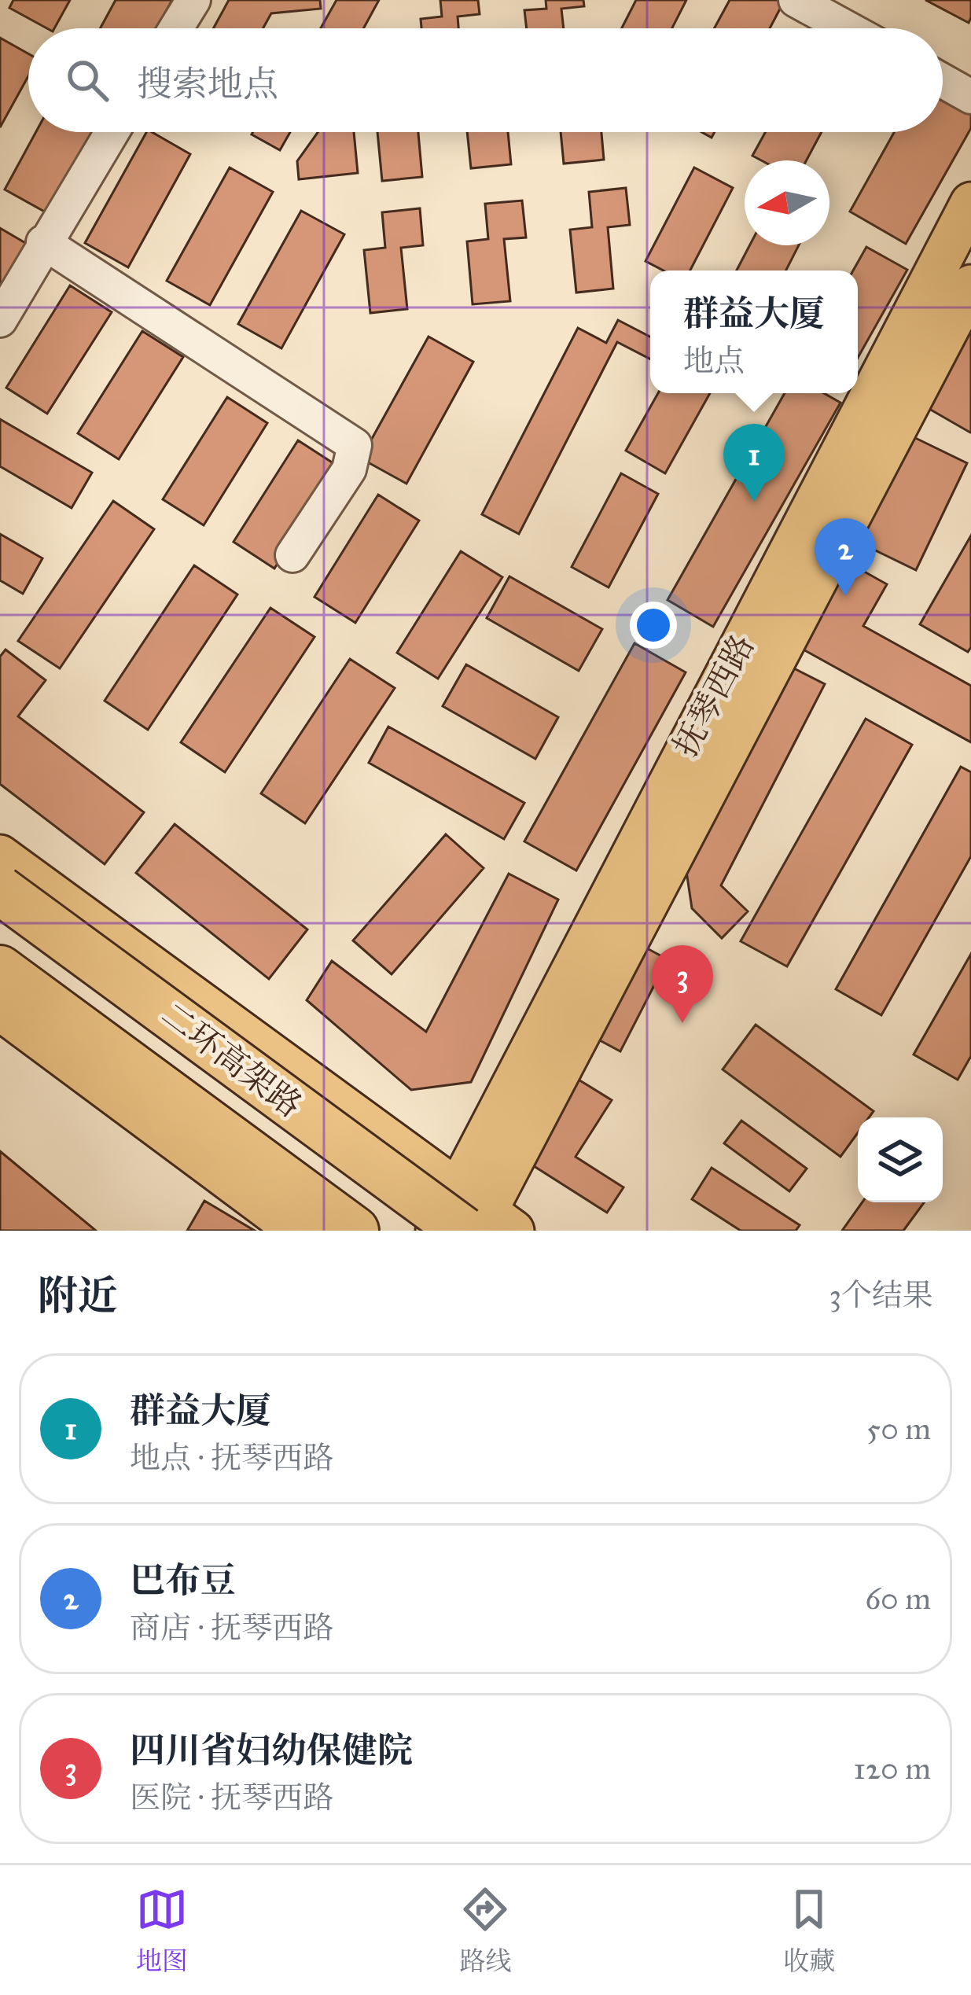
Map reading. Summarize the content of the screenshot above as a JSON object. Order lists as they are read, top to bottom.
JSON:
{
  "streets": {
    "highway": ["二环高架路"],
    "main road": ["抚琴西路"]
  },
  "crossings": [
    ["抚琴西路", "二环高架路"]
  ],
  "north": "left",
  "page": {
    "search": "搜索地点",
    "popup": ["群益大厦", "地点"],
    "pins": ["1", "2", "3"],
    "heading": ["附近", "3个结果"],
    "list": [
      {
        "mark": "1",
        "name": "群益大厦",
        "note": "地点 · 抚琴西路",
        "value": "50 m"
      },
      {
        "mark": "2",
        "name": "巴布豆",
        "note": "商店 · 抚琴西路",
        "value": "60 m"
      },
      {
        "mark": "3",
        "name": "四川省妇幼保健院",
        "note": "医院 · 抚琴西路",
        "value": "120 m"
      }
    ],
    "nav": ["地图", "路线", "收藏"]
  }
}
